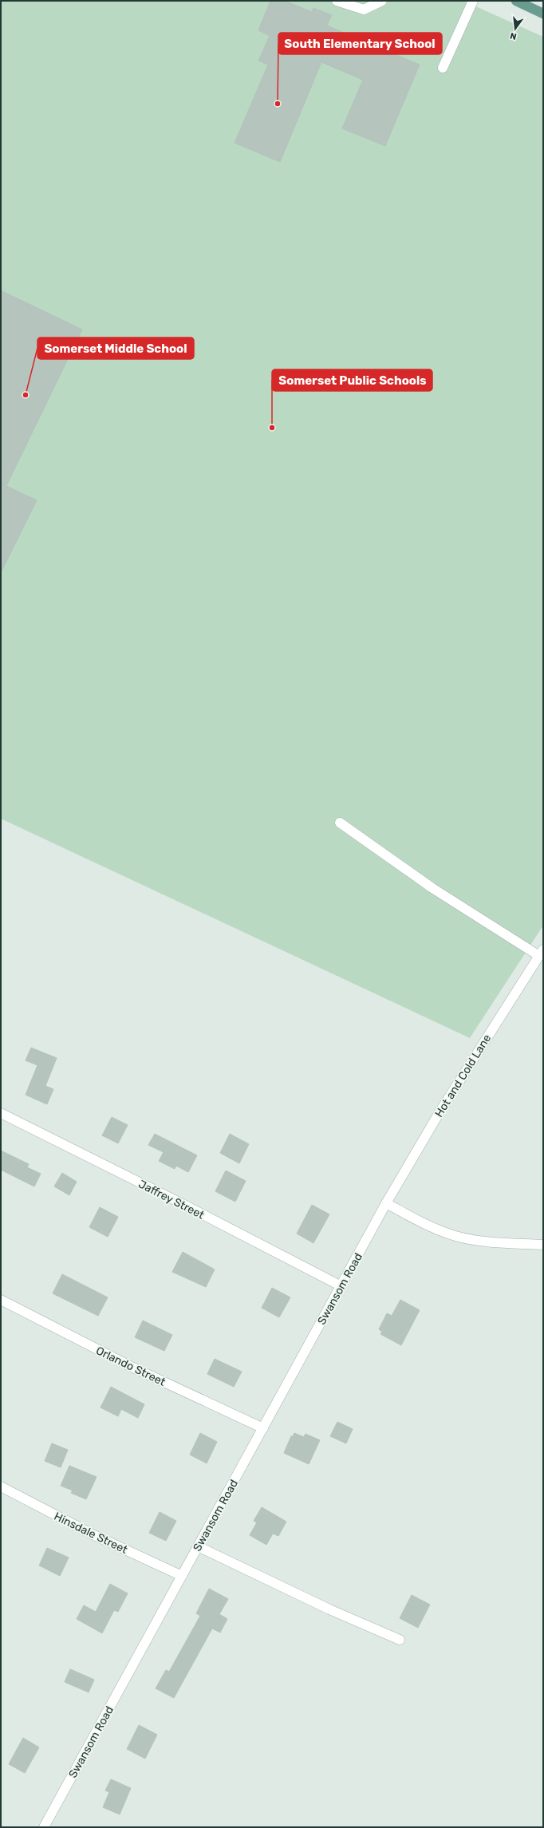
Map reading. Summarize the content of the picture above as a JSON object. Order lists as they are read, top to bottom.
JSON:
{
  "streets": {
    "street": [
      "Hot and Cold Lane",
      "Jaffrey Street",
      "Swansom Road",
      "Orlando Street",
      "Hinsdale Street"
    ]
  },
  "crossings": [
    ["Hot and Cold Lane", "Swansom Road"],
    ["Jaffrey Street", "Swansom Road"],
    ["Swansom Road", "Orlando Street"],
    ["Swansom Road", "Hinsdale Street"]
  ],
  "places": ["South Elementary School", "Somerset Middle School", "Somerset Public Schools"],
  "north": "bottom"
}
